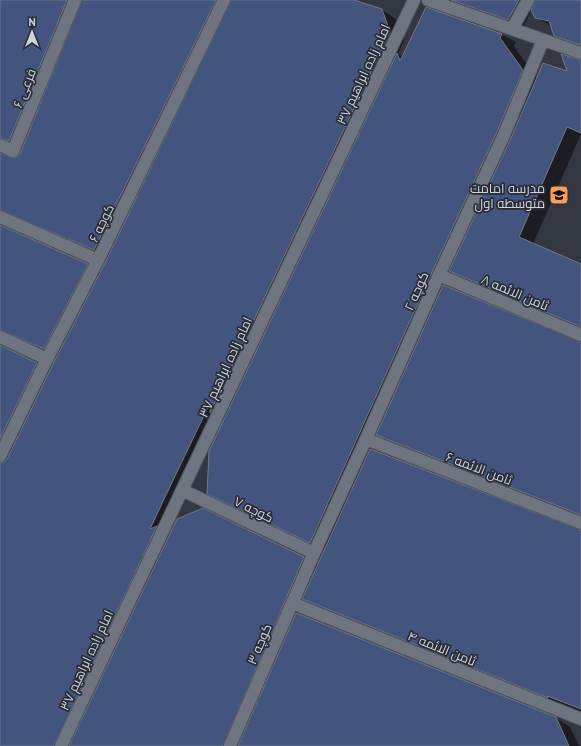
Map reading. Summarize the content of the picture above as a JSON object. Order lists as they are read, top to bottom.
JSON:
{
  "streets": {
    "street": [
      "امام زاده ابراهیم ۳۷",
      "فرعی ۶",
      "کوچه ۶",
      "کوچه ۲",
      "ثامن الائمه ۸",
      "ثامن الائمه ۶",
      "کوچه ۷",
      "کوچه ۳",
      "ثامن الائمه ۴"
    ]
  },
  "crossings": [
    ["امام زاده ابراهیم ۳۷", "کوچه ۷"],
    ["کوچه ۲", "ثامن الائمه ۸"],
    ["کوچه ۲", "ثامن الائمه ۶"],
    ["کوچه ۲", "کوچه ۷"],
    ["کوچه ۲", "کوچه ۳"],
    ["کوچه ۷", "کوچه ۳"],
    ["کوچه ۳", "ثامن الائمه ۴"]
  ],
  "places": {
    "school or university": ["مدرسه امامت متوسطه اول"]
  },
  "north": "top"
}
